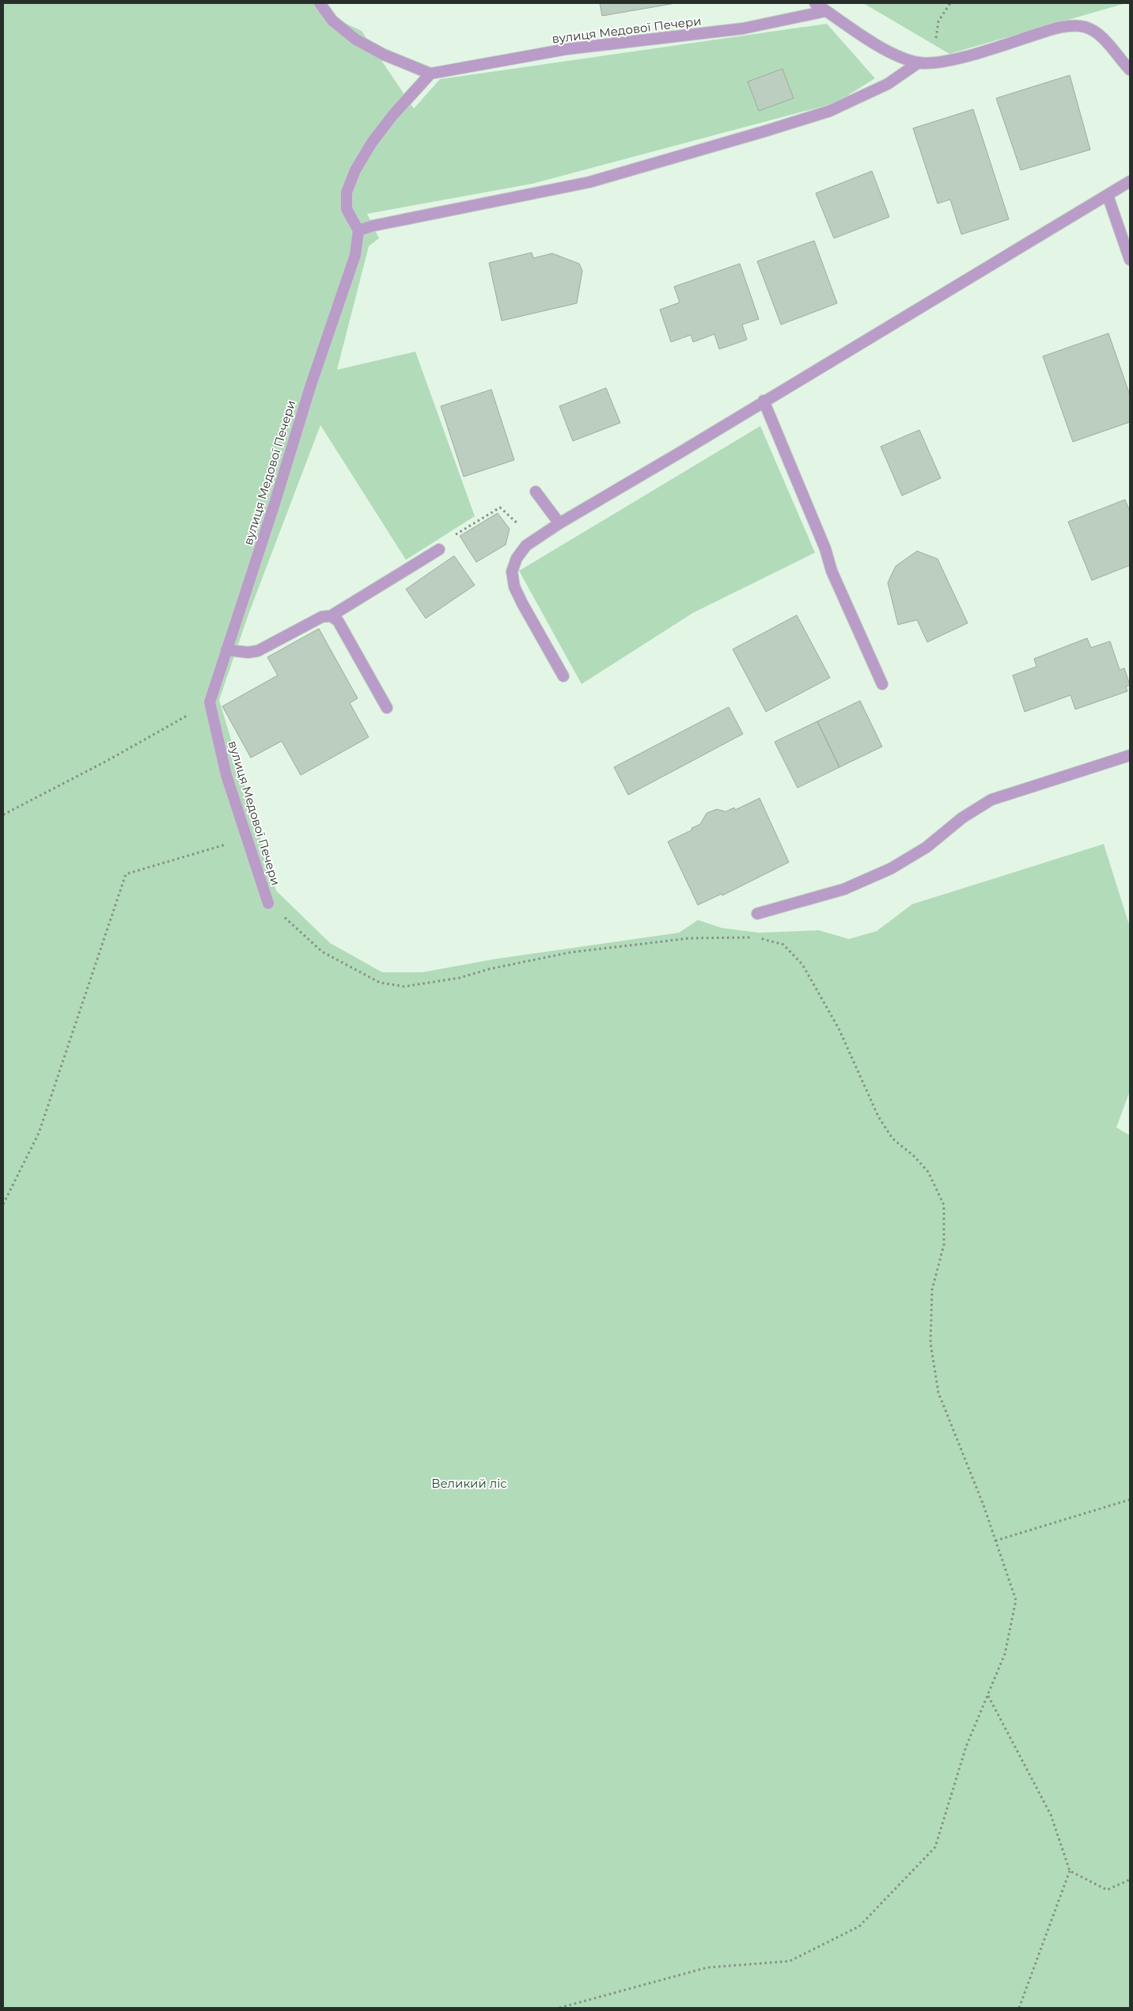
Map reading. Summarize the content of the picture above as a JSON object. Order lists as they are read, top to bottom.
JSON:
{
  "streets": {
    "street": ["вулиця Медової Печери"]
  },
  "parks": ["Великий ліс"]
}
